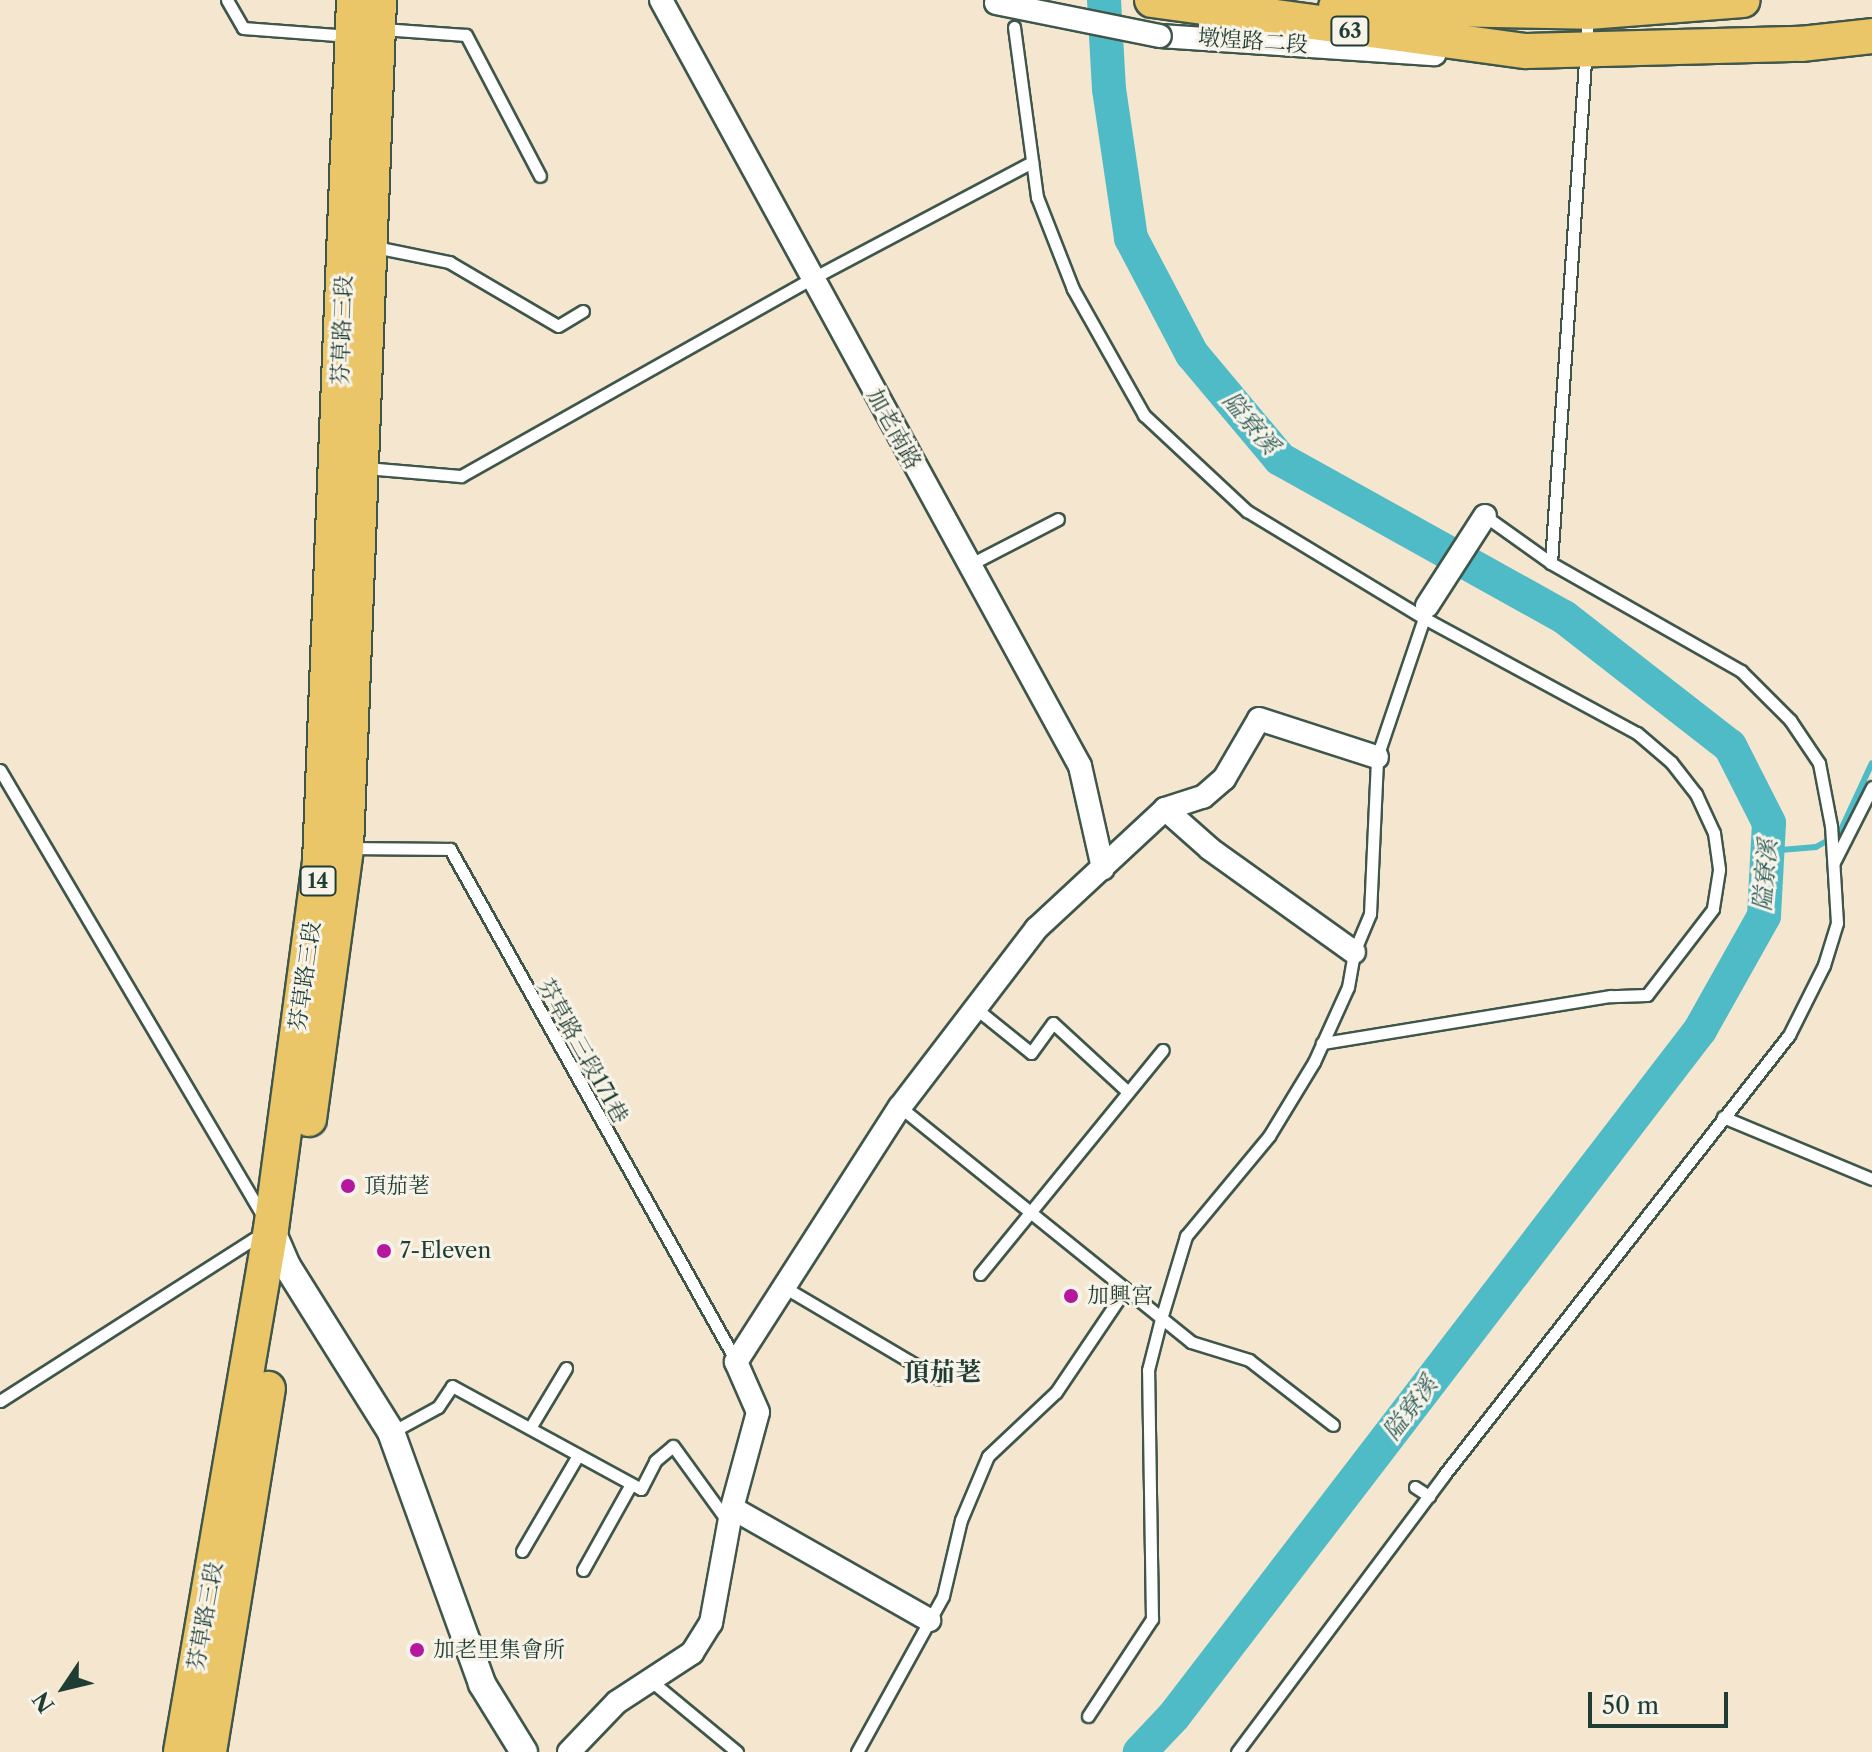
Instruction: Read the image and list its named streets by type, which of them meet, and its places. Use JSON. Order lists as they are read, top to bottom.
{
  "streets": {
    "main road": [
      "63",
      "墩煌路二段",
      "芬草路三段",
      "14"
    ],
    "street": ["加老南路"],
    "lane": ["芬草路三段171巷"]
  },
  "crossings": [
    ["芬草路三段", "芬草路三段171巷"]
  ],
  "districts": ["頂茄荖"],
  "water": ["隘寮溪"],
  "places": [
    "頂茄荖",
    "7-Eleven",
    "加興宮",
    "加老里集會所"
  ],
  "scale_bar": "50 m",
  "north": "bottom left"
}
